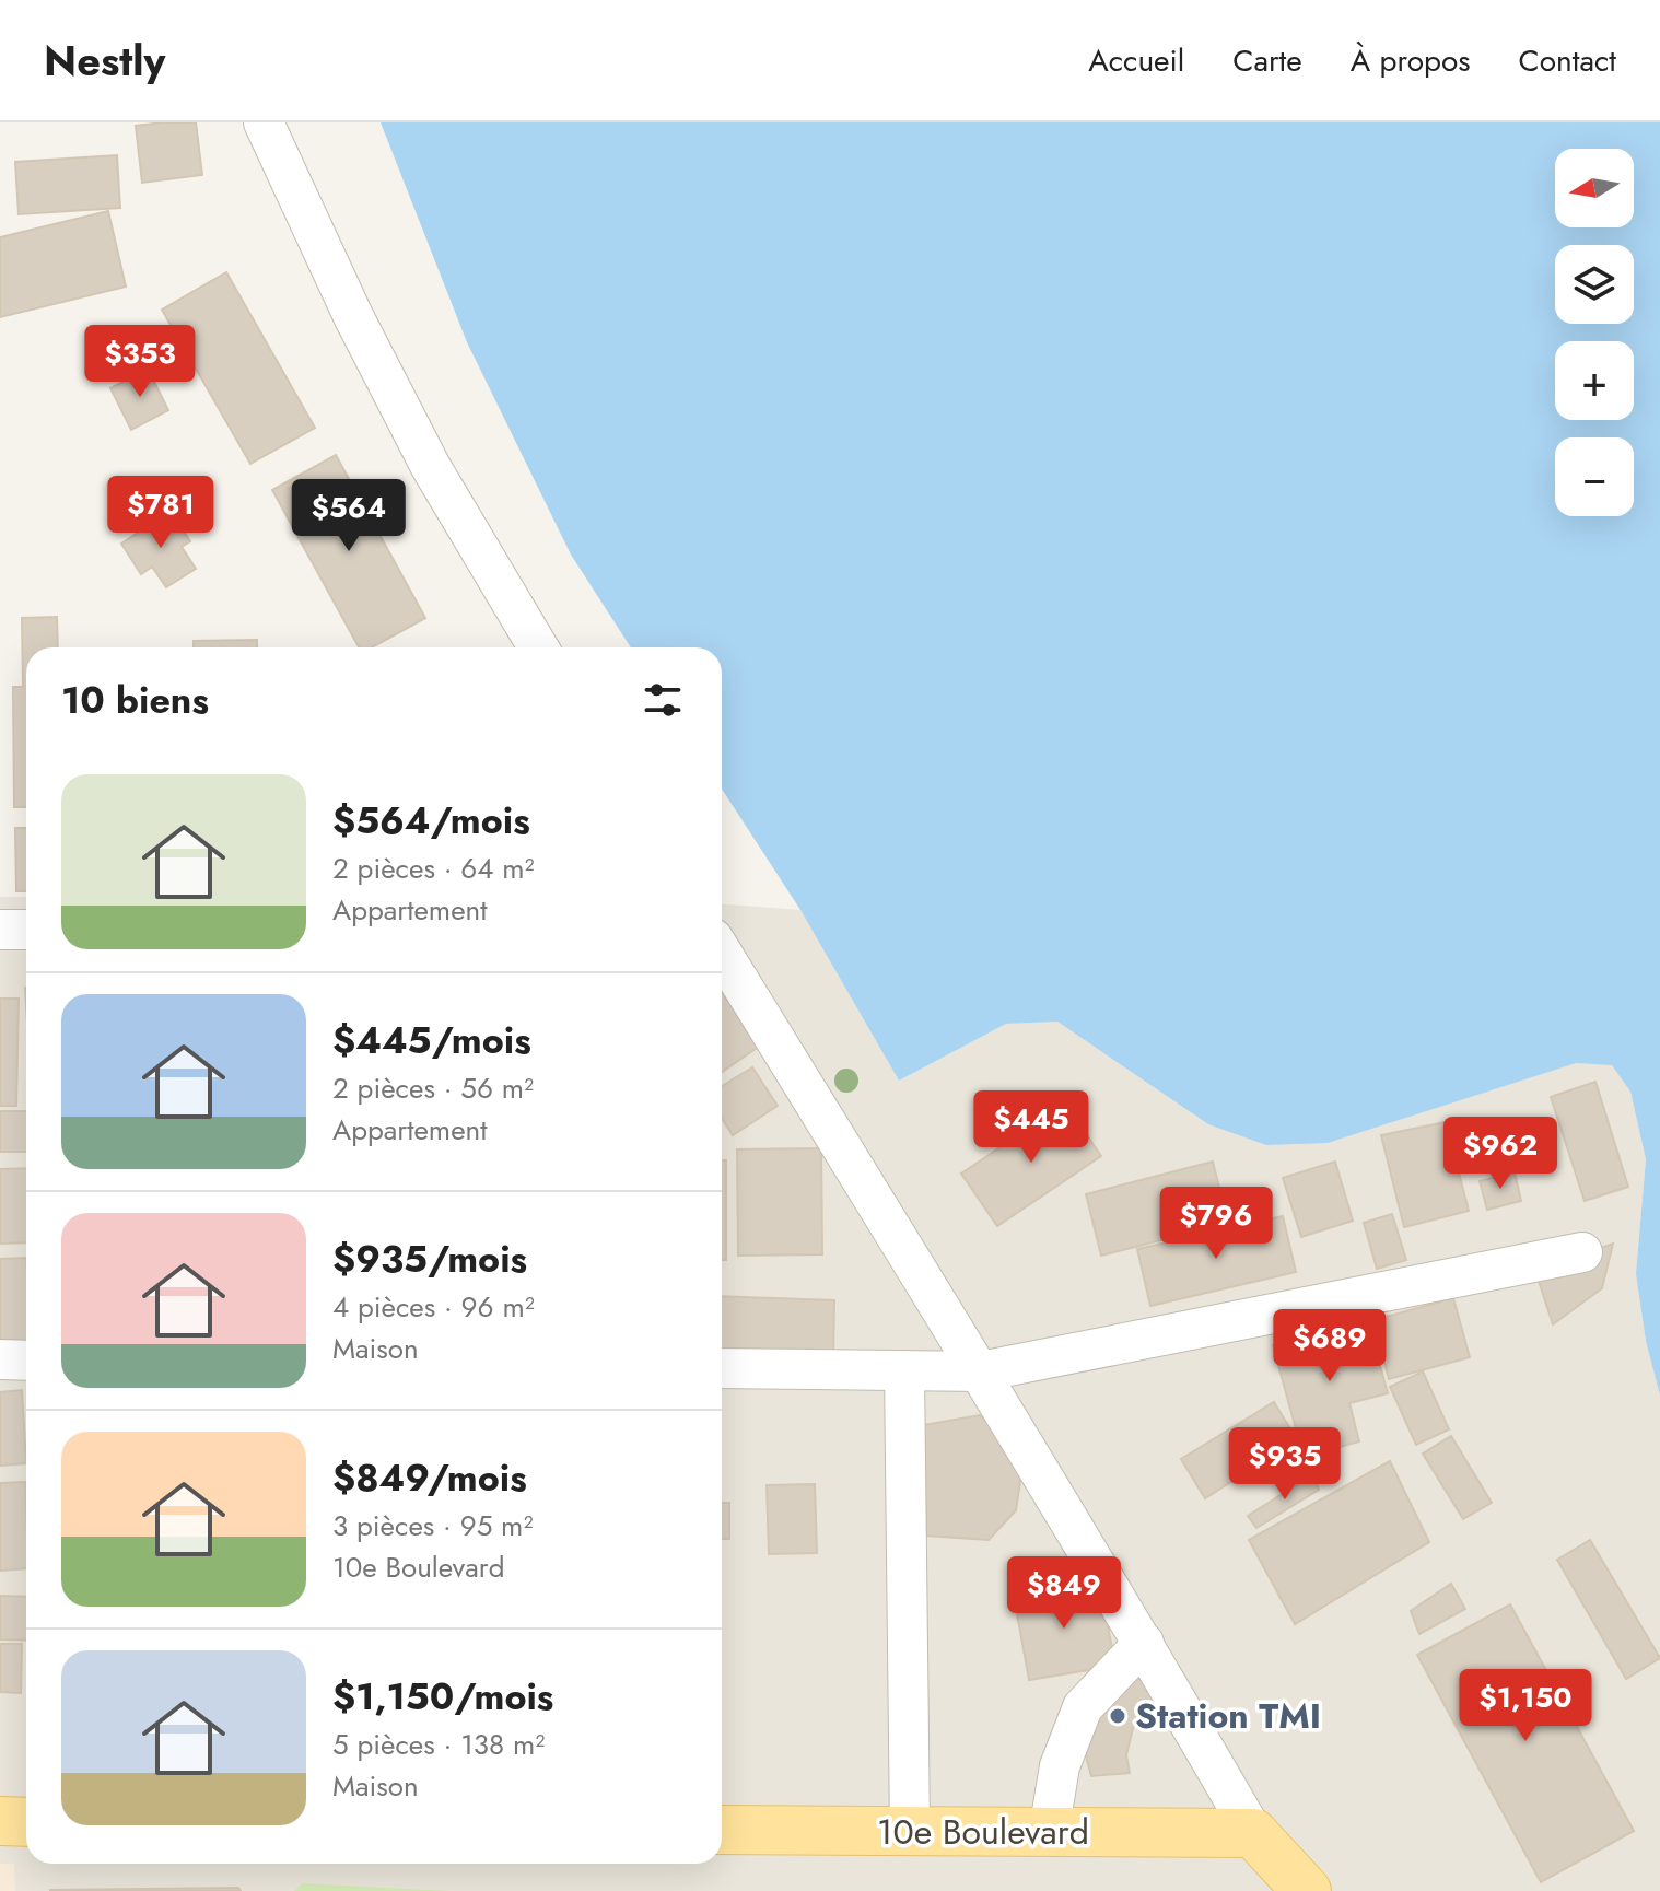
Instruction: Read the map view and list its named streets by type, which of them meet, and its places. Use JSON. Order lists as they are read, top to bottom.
{
  "streets": {
    "main road": ["10e Boulevard"]
  },
  "places": ["Station TMI"],
  "north": "left",
  "page": {
    "header": "Nestly",
    "nav": [
      "Accueil",
      "Carte",
      "À propos",
      "Contact"
    ],
    "map_buttons": ["+", "−"],
    "price": [
      "$353",
      "$781",
      "$564",
      "$445",
      "$962",
      "$796",
      "$689",
      "$935",
      "$849",
      "$1,150"
    ],
    "heading": "10 biens",
    "list": [
      {
        "name": "$564/mois",
        "note": "2 pièces · 64 m² · Appartement"
      },
      {
        "name": "$445/mois",
        "note": "2 pièces · 56 m² · Appartement"
      },
      {
        "name": "$935/mois",
        "note": "4 pièces · 96 m² · Maison"
      },
      {
        "name": "$849/mois",
        "note": "3 pièces · 95 m² · 10e Boulevard"
      },
      {
        "name": "$1,150/mois",
        "note": "5 pièces · 138 m² · Maison"
      }
    ]
  }
}
